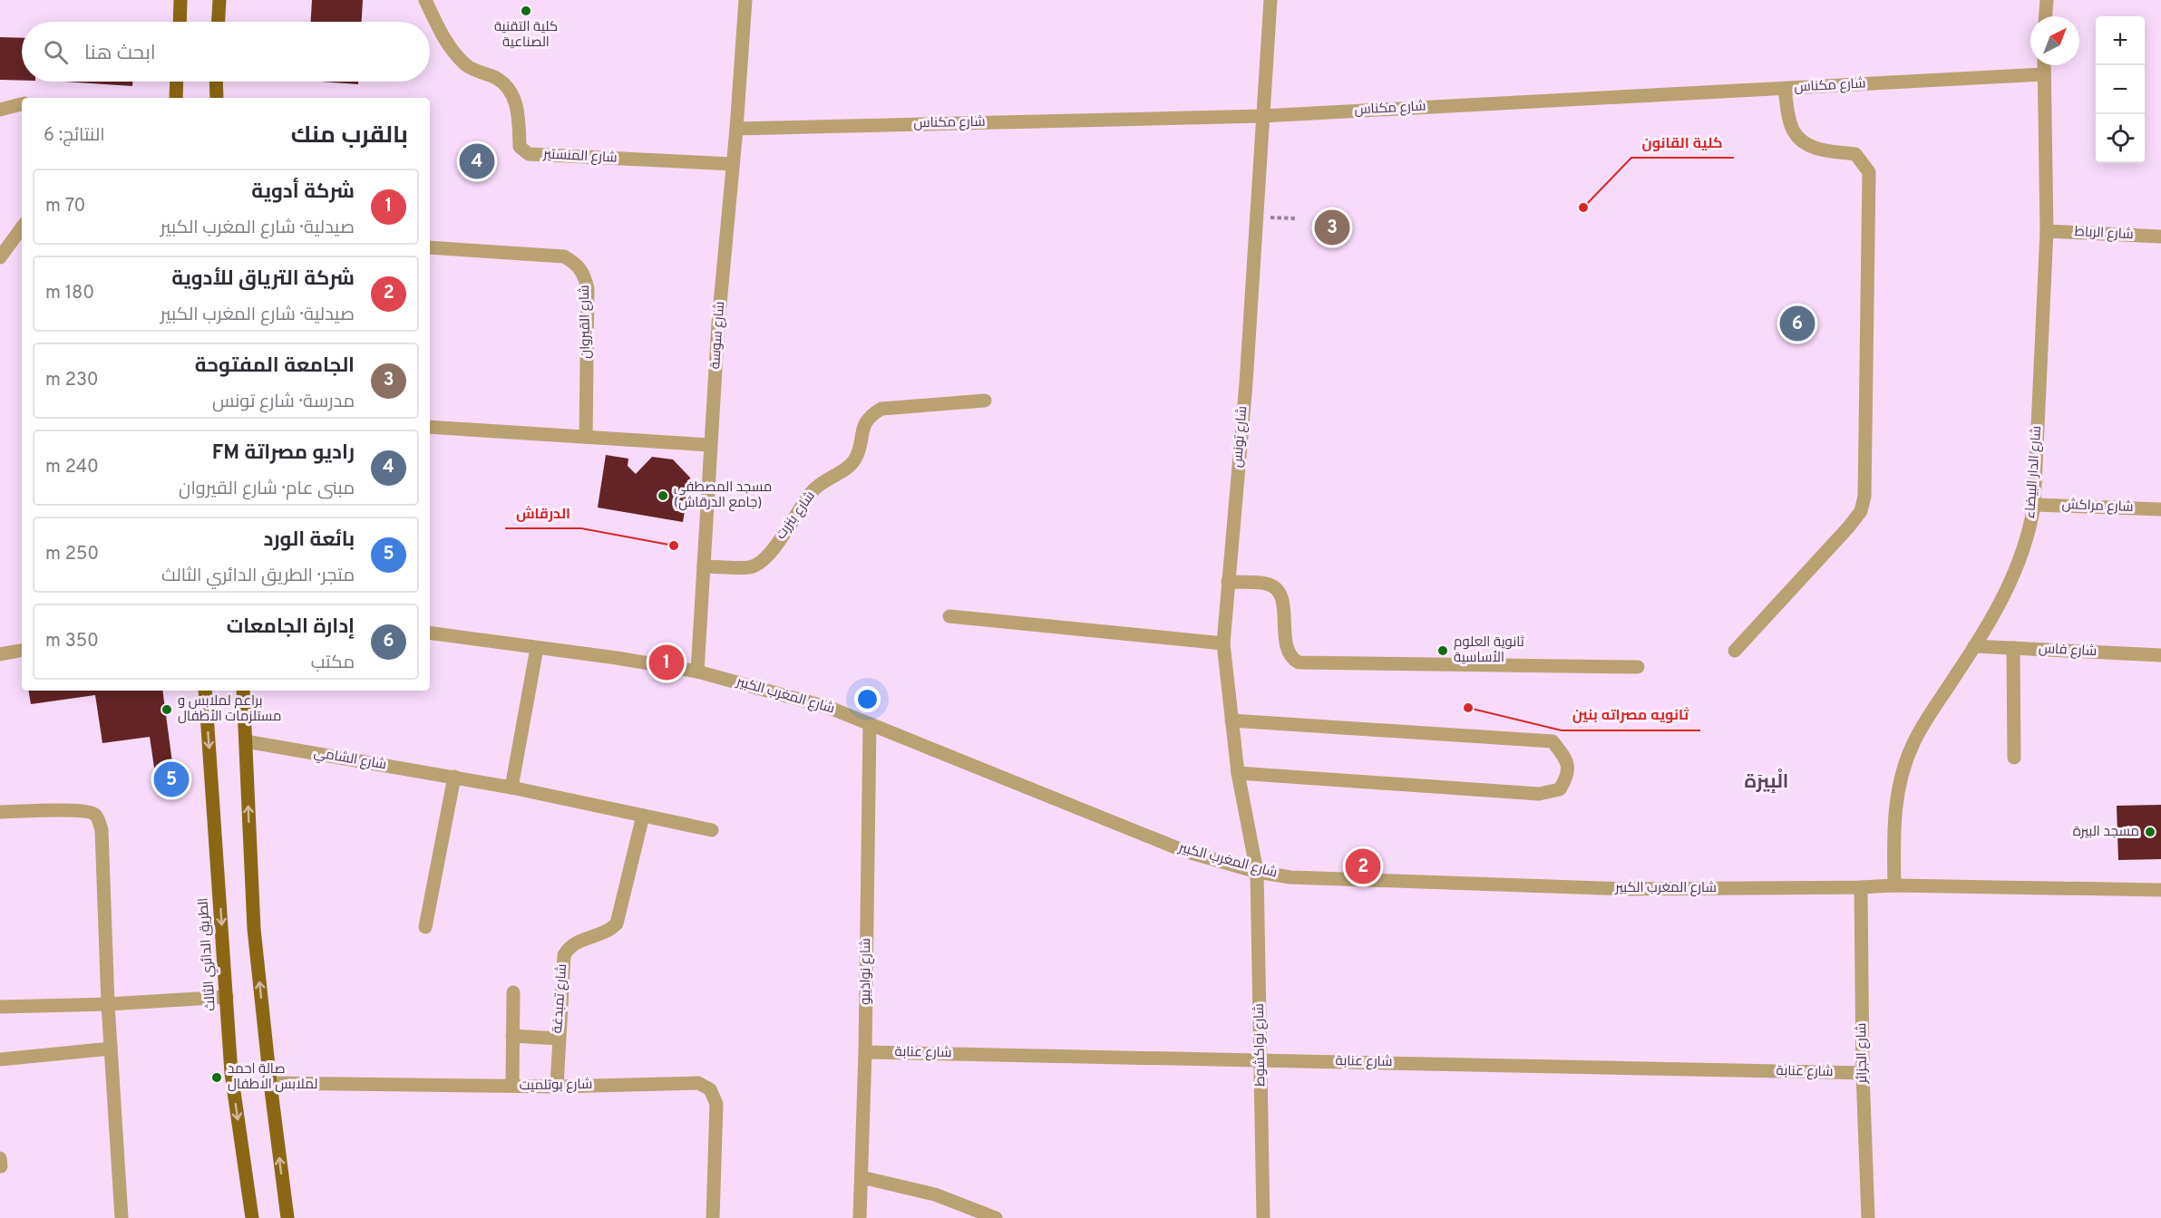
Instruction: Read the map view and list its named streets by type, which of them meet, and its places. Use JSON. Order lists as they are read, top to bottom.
{
  "streets": {
    "main road": ["الطريق الدائري الثالث"],
    "street": [
      "شارع مكناس",
      "شارع المنستير",
      "شارع الرباط",
      "شارع القيروان",
      "شارع سوسة",
      "شارع تونس",
      "شارع الدار البيضاء",
      "شارع مراكش",
      "شارع بنزرت",
      "شارع فاس",
      "شارع المغرب الكبير",
      "شارع الشامي",
      "شارع نواذيبو",
      "شارع تمبدغة",
      "شارع نواكشوط",
      "شارع عنابة",
      "شارع الجزائر",
      "شارع بوتلميت"
    ]
  },
  "crossings": [
    ["شارع مكناس", "شارع سوسة"],
    ["شارع مكناس", "شارع تونس"],
    ["شارع مكناس", "شارع الدار البيضاء"],
    ["شارع المنستير", "شارع سوسة"],
    ["شارع الرباط", "شارع الدار البيضاء"],
    ["شارع سوسة", "شارع بنزرت"],
    ["شارع سوسة", "شارع المغرب الكبير"],
    ["شارع تونس", "شارع المغرب الكبير"],
    ["شارع تونس", "شارع نواكشوط"],
    ["شارع الدار البيضاء", "شارع مراكش"],
    ["شارع الدار البيضاء", "شارع فاس"],
    ["شارع الدار البيضاء", "شارع المغرب الكبير"],
    ["شارع المغرب الكبير", "شارع نواذيبو"],
    ["شارع المغرب الكبير", "شارع نواكشوط"],
    ["شارع المغرب الكبير", "شارع الجزائر"],
    ["شارع الشامي", "شارع تمبدغة"],
    ["شارع نواذيبو", "شارع عنابة"],
    ["شارع تمبدغة", "شارع بوتلميت"],
    ["شارع نواكشوط", "شارع عنابة"],
    ["شارع عنابة", "شارع الجزائر"]
  ],
  "districts": ["الْبِيرَة"],
  "places": [
    "كلية التقنية الصناعية",
    "كلية القانون",
    "مسجد المصطفى (جامع الدرقاش)",
    "الدرقاش",
    "ثانوية العلوم الأساسية",
    "ثانويه مصراته بنين",
    "براعم لملابس و مستلزمات الأطفال",
    "مسجد البيرة",
    "صالة احمد لملابس الاطفال"
  ],
  "north": "top right",
  "page": {
    "map_buttons": ["+", "−"],
    "search": "ابحث هنا",
    "heading": ["بالقرب منك", "النتائج: 6"],
    "pins": [
      "4",
      "3",
      "6",
      "1",
      "5",
      "2"
    ],
    "list": [
      {
        "mark": "1",
        "name": "شركة أدوية",
        "note": "صيدلية · شارع المغرب الكبير",
        "value": "70 m"
      },
      {
        "mark": "2",
        "name": "شركة الترياق للأدوية",
        "note": "صيدلية · شارع المغرب الكبير",
        "value": "180 m"
      },
      {
        "mark": "3",
        "name": "الجامعة المفتوحة",
        "note": "مدرسة · شارع تونس",
        "value": "230 m"
      },
      {
        "mark": "4",
        "name": "راديو مصراتة FM",
        "note": "مبنى عام · شارع القيروان",
        "value": "240 m"
      },
      {
        "mark": "5",
        "name": "بائعة الورد",
        "note": "متجر · الطريق الدائري الثالث",
        "value": "250 m"
      },
      {
        "mark": "6",
        "name": "إدارة الجامعات",
        "note": "مكتب",
        "value": "350 m"
      }
    ]
  }
}
